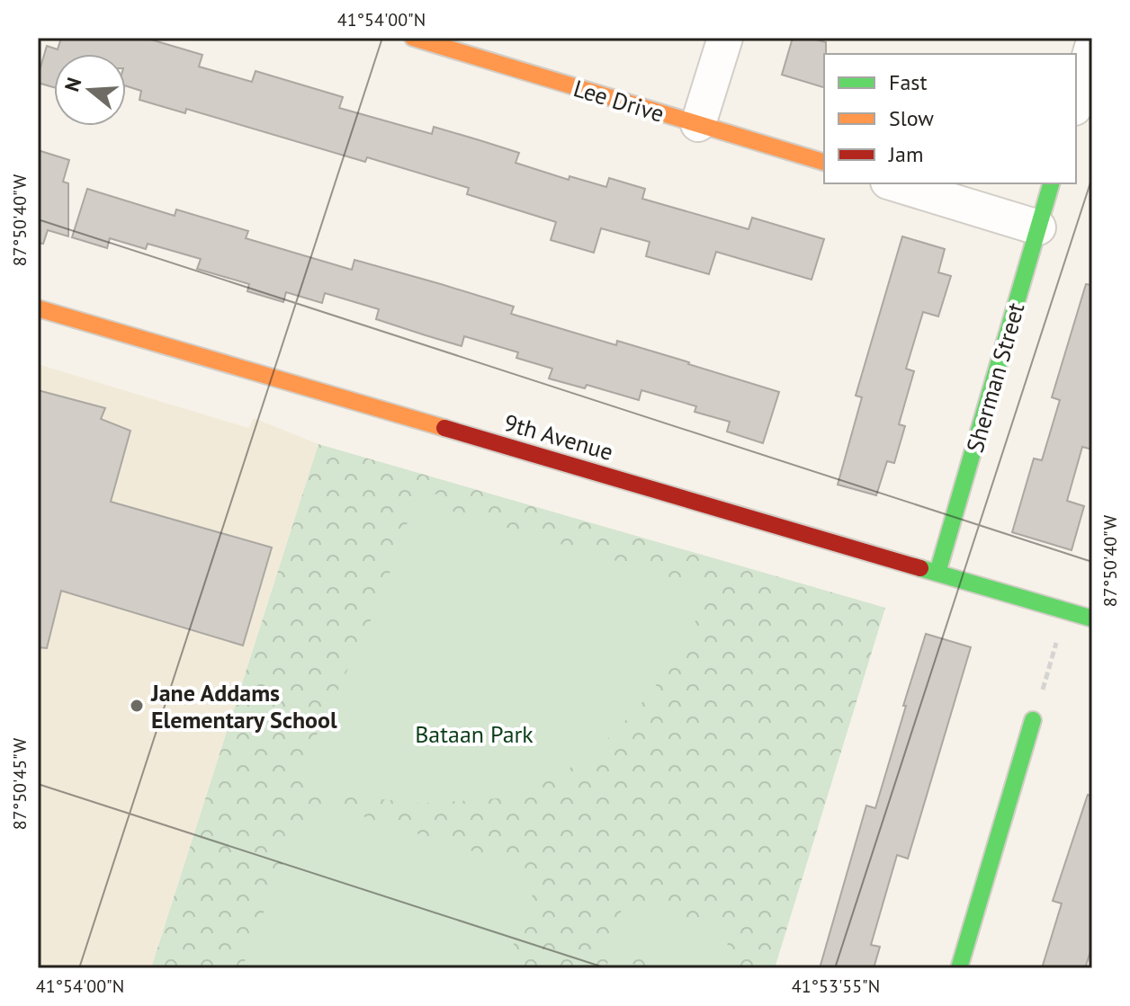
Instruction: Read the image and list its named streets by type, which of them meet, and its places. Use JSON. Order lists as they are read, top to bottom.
{
  "streets": {
    "street": ["Lee Drive", "Sherman Street", "9th Avenue"]
  },
  "crossings": [
    ["Sherman Street", "9th Avenue"]
  ],
  "parks": ["Bataan Park"],
  "places": ["Jane Addams Elementary School"],
  "legend": ["Fast", "Slow", "Jam"],
  "north": "left",
  "coordinates": [
    "41°54'00\"N",
    "87°50'40\"W",
    "87°50'45\"W",
    "41°53'55\"N"
  ]
}
